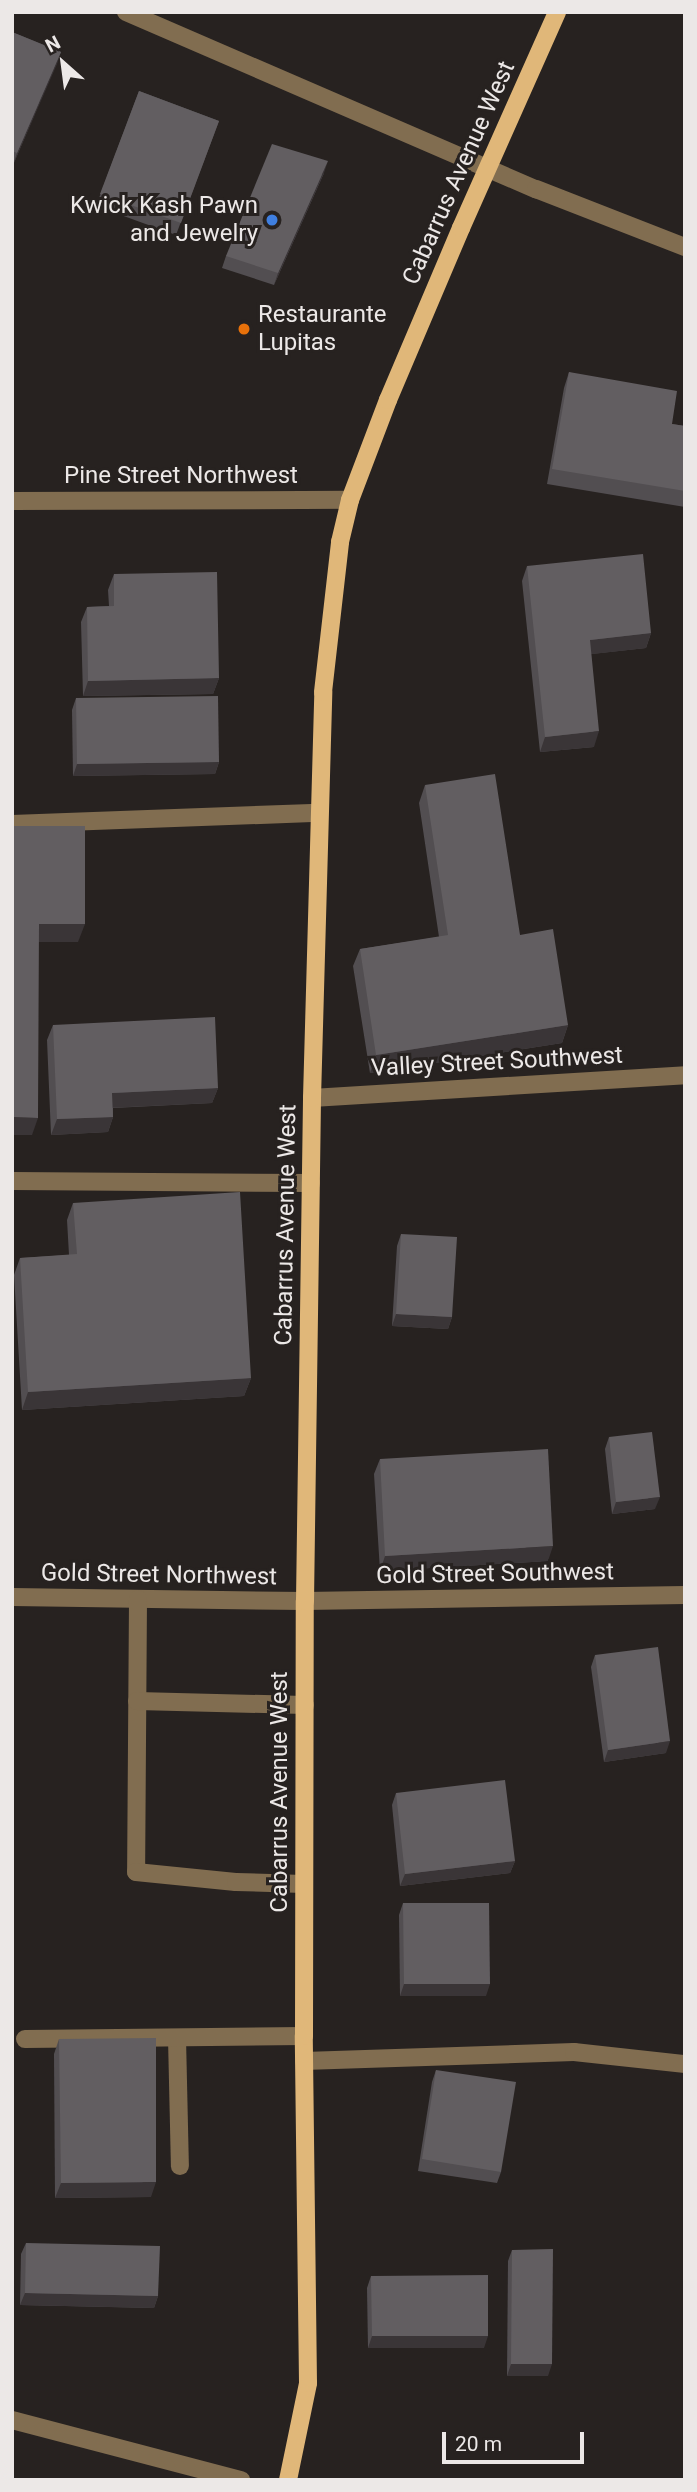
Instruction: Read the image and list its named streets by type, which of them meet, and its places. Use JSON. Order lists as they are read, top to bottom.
{
  "streets": {
    "main road": ["Cabarrus Avenue West"],
    "street": [
      "Pine Street Northwest",
      "Valley Street Southwest",
      "Gold Street Southwest",
      "Gold Street Northwest"
    ]
  },
  "crossings": [
    ["Cabarrus Avenue West", "Pine Street Northwest"],
    ["Cabarrus Avenue West", "Valley Street Southwest"],
    ["Cabarrus Avenue West", "Gold Street Southwest"],
    ["Cabarrus Avenue West", "Gold Street Northwest"],
    ["Gold Street Southwest", "Gold Street Northwest"]
  ],
  "places": ["Kwick Kash Pawn and Jewelry", "Restaurante Lupitas"],
  "scale_bar": "20 m",
  "north": "top left"
}
